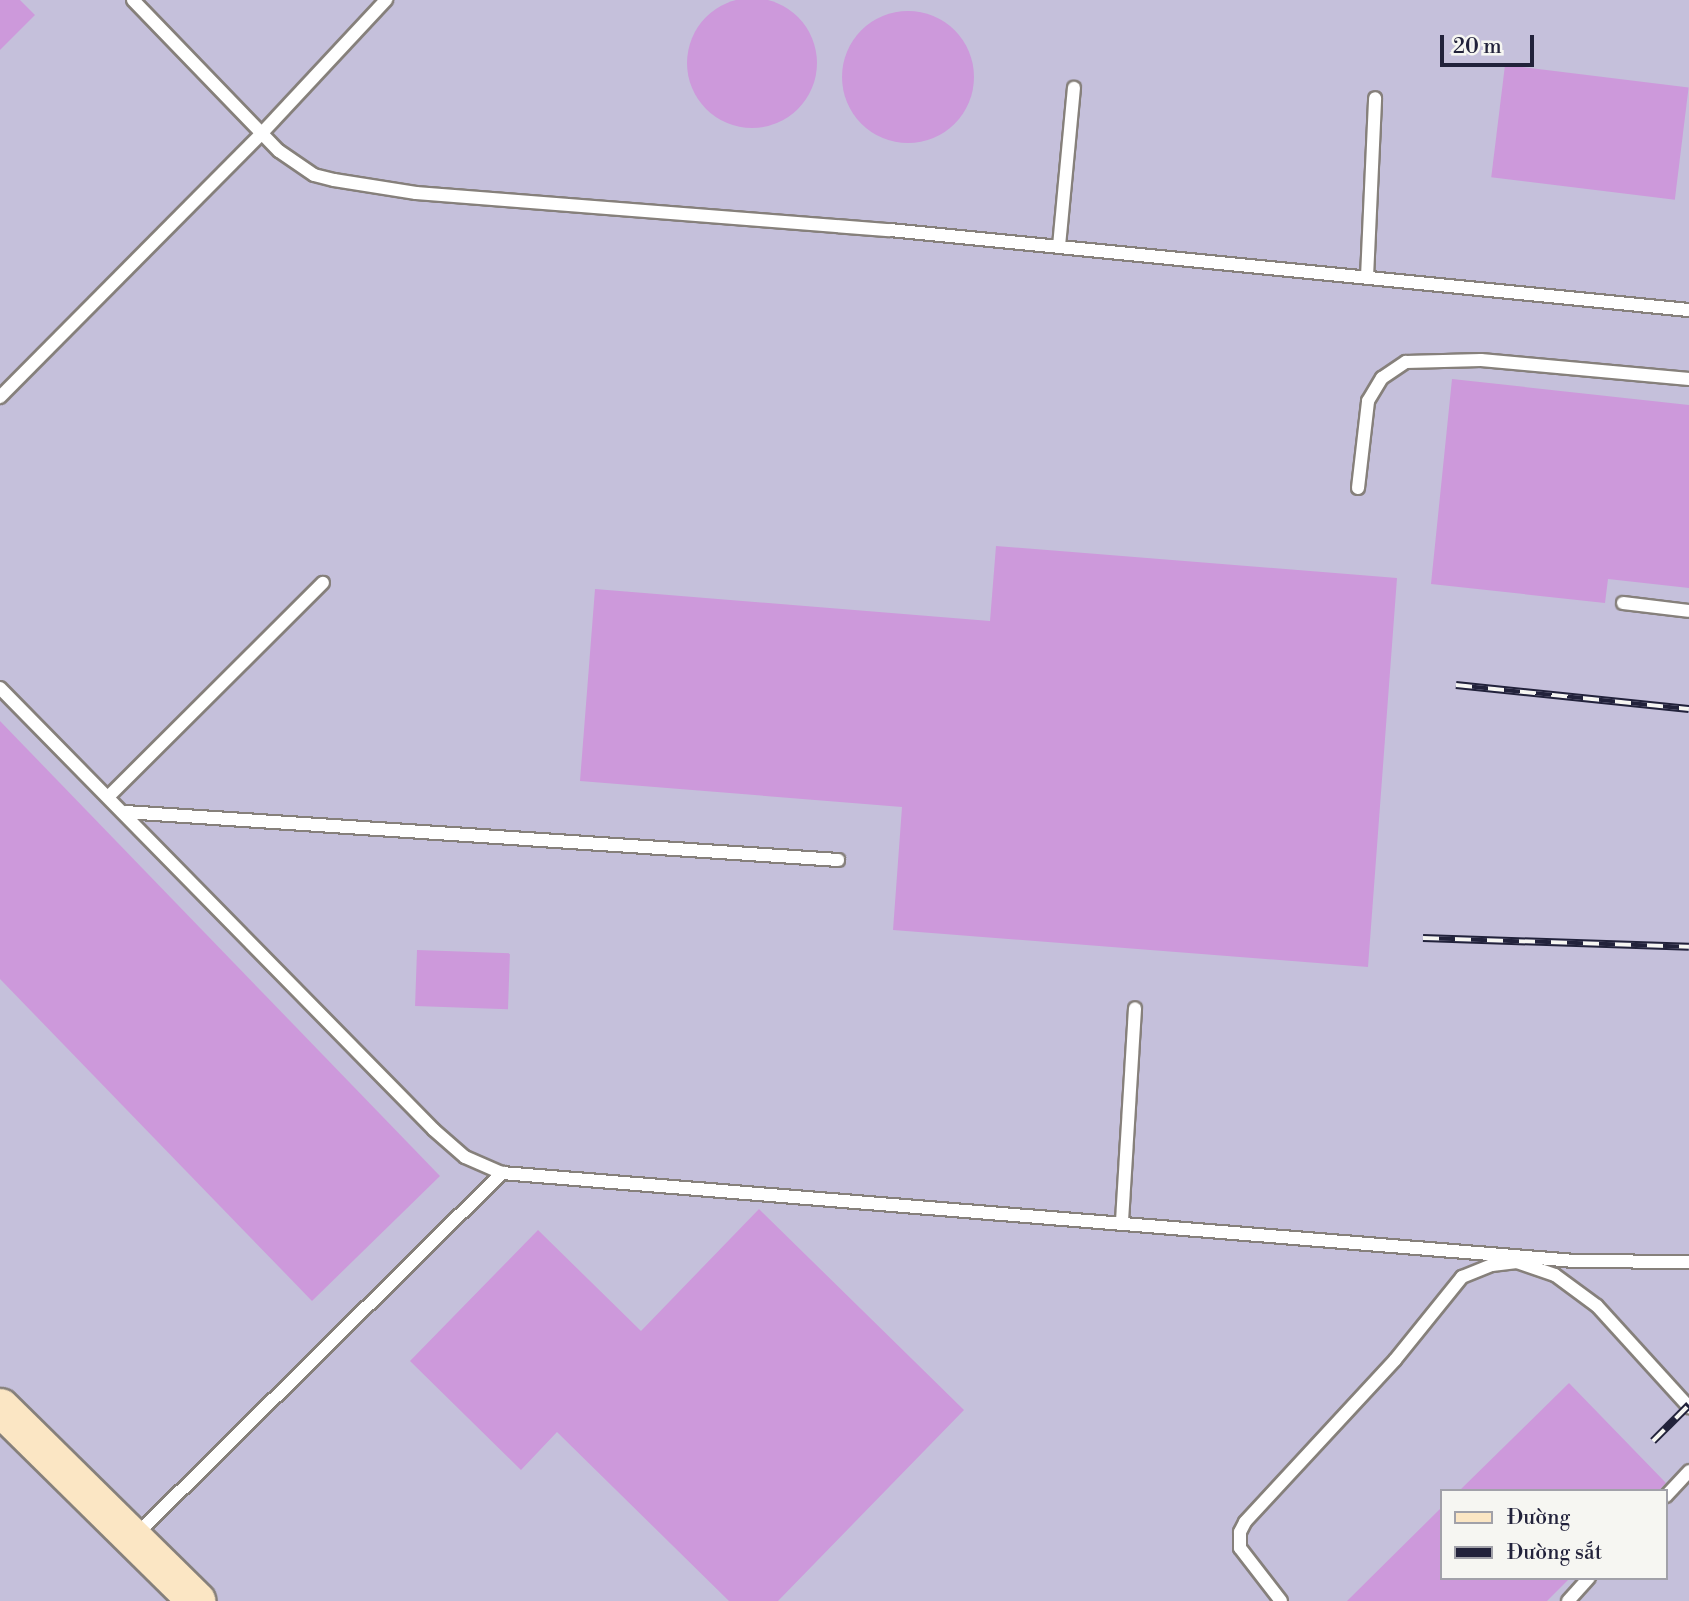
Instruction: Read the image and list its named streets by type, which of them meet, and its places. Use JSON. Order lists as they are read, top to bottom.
{
  "legend": ["Đường", "Đường sắt"],
  "scale_bar": "20 m"
}
